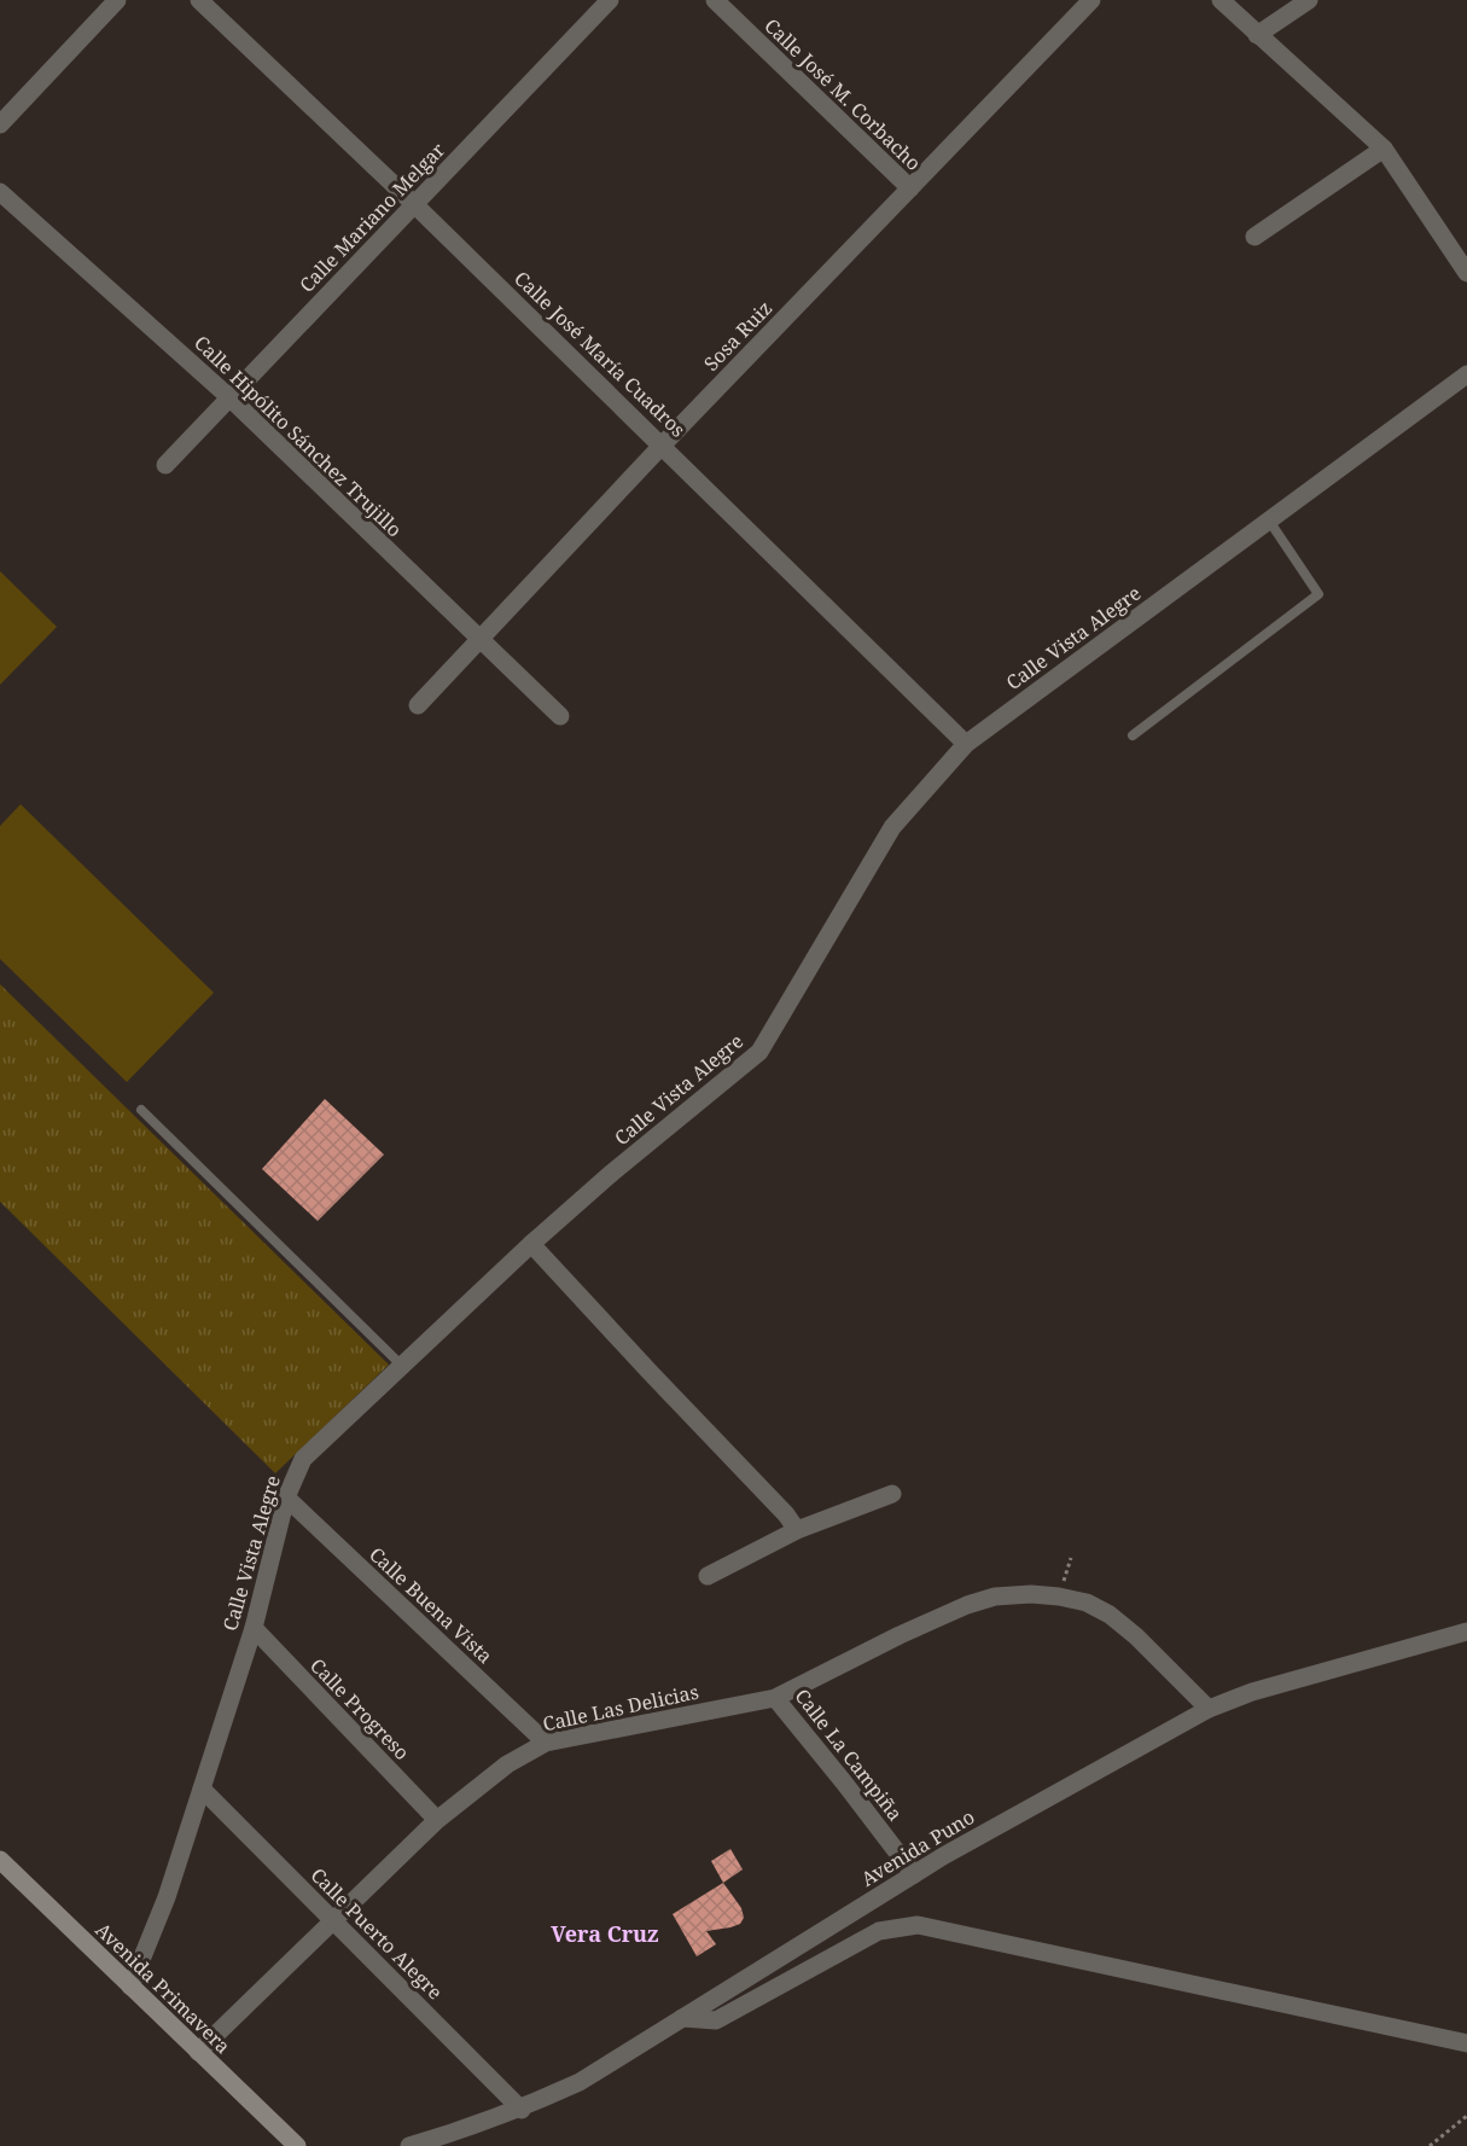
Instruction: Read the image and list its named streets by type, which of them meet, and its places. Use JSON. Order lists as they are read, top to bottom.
{
  "streets": {
    "main road": ["Avenida Primavera"],
    "street": [
      "Calle José M. Corbacho",
      "Calle Mariano Melgar",
      "Sosa Ruiz",
      "Calle José María Cuadros",
      "Calle Hipólito Sánchez Trujillo",
      "Calle Vista Alegre",
      "Calle Buena Vista",
      "Calle Las Delicias",
      "Calle Progreso",
      "Calle La Campiña",
      "Avenida Puno",
      "Calle Puerto Alegre"
    ]
  },
  "crossings": [
    ["Calle José M. Corbacho", "Sosa Ruiz"],
    ["Calle Mariano Melgar", "Calle José María Cuadros"],
    ["Calle Mariano Melgar", "Calle Hipólito Sánchez Trujillo"],
    ["Sosa Ruiz", "Calle José María Cuadros"],
    ["Sosa Ruiz", "Calle Hipólito Sánchez Trujillo"],
    ["Calle José María Cuadros", "Calle Vista Alegre"],
    ["Calle Vista Alegre", "Calle Buena Vista"],
    ["Calle Vista Alegre", "Calle Progreso"],
    ["Calle Vista Alegre", "Calle Puerto Alegre"],
    ["Calle Vista Alegre", "Avenida Primavera"],
    ["Calle Buena Vista", "Calle Las Delicias"],
    ["Calle Las Delicias", "Calle Progreso"],
    ["Calle Las Delicias", "Calle La Campiña"],
    ["Calle Las Delicias", "Avenida Puno"],
    ["Calle Las Delicias", "Calle Puerto Alegre"],
    ["Calle Las Delicias", "Avenida Primavera"],
    ["Calle La Campiña", "Avenida Puno"],
    ["Avenida Puno", "Calle Puerto Alegre"]
  ],
  "districts": ["Vera Cruz"]
}
